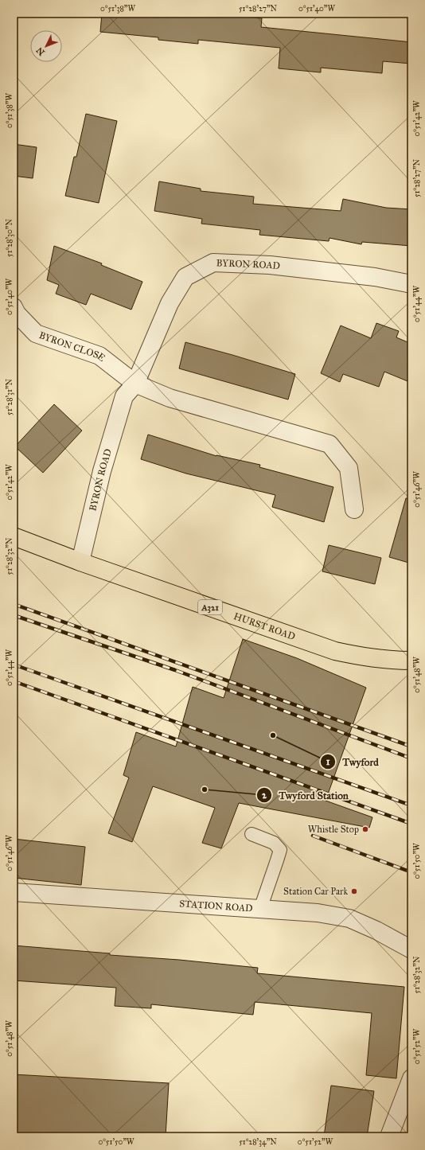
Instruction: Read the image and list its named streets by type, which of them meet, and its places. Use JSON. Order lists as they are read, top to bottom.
{
  "streets": {
    "main road": ["A321", "HURST ROAD"],
    "street": ["BYRON ROAD", "BYRON CLOSE", "STATION ROAD"]
  },
  "crossings": [
    ["BYRON ROAD", "BYRON CLOSE"],
    ["BYRON ROAD", "HURST ROAD"]
  ],
  "places": [
    "Twyford",
    "Twyford Station",
    "Whistle Stop",
    "Station Car Park"
  ],
  "north": "bottom left",
  "coordinates": [
    "0°51'38\"W",
    "51°28'27\"N",
    "0°51'40\"W",
    "0°51'42\"W",
    "51°28'30\"N",
    "0°51'44\"W",
    "51°28'31\"N",
    "0°51'46\"W",
    "51°28'32\"N",
    "0°51'48\"W",
    "0°51'50\"W",
    "0°51'52\"W",
    "51°28'34\"N"
  ]
}
